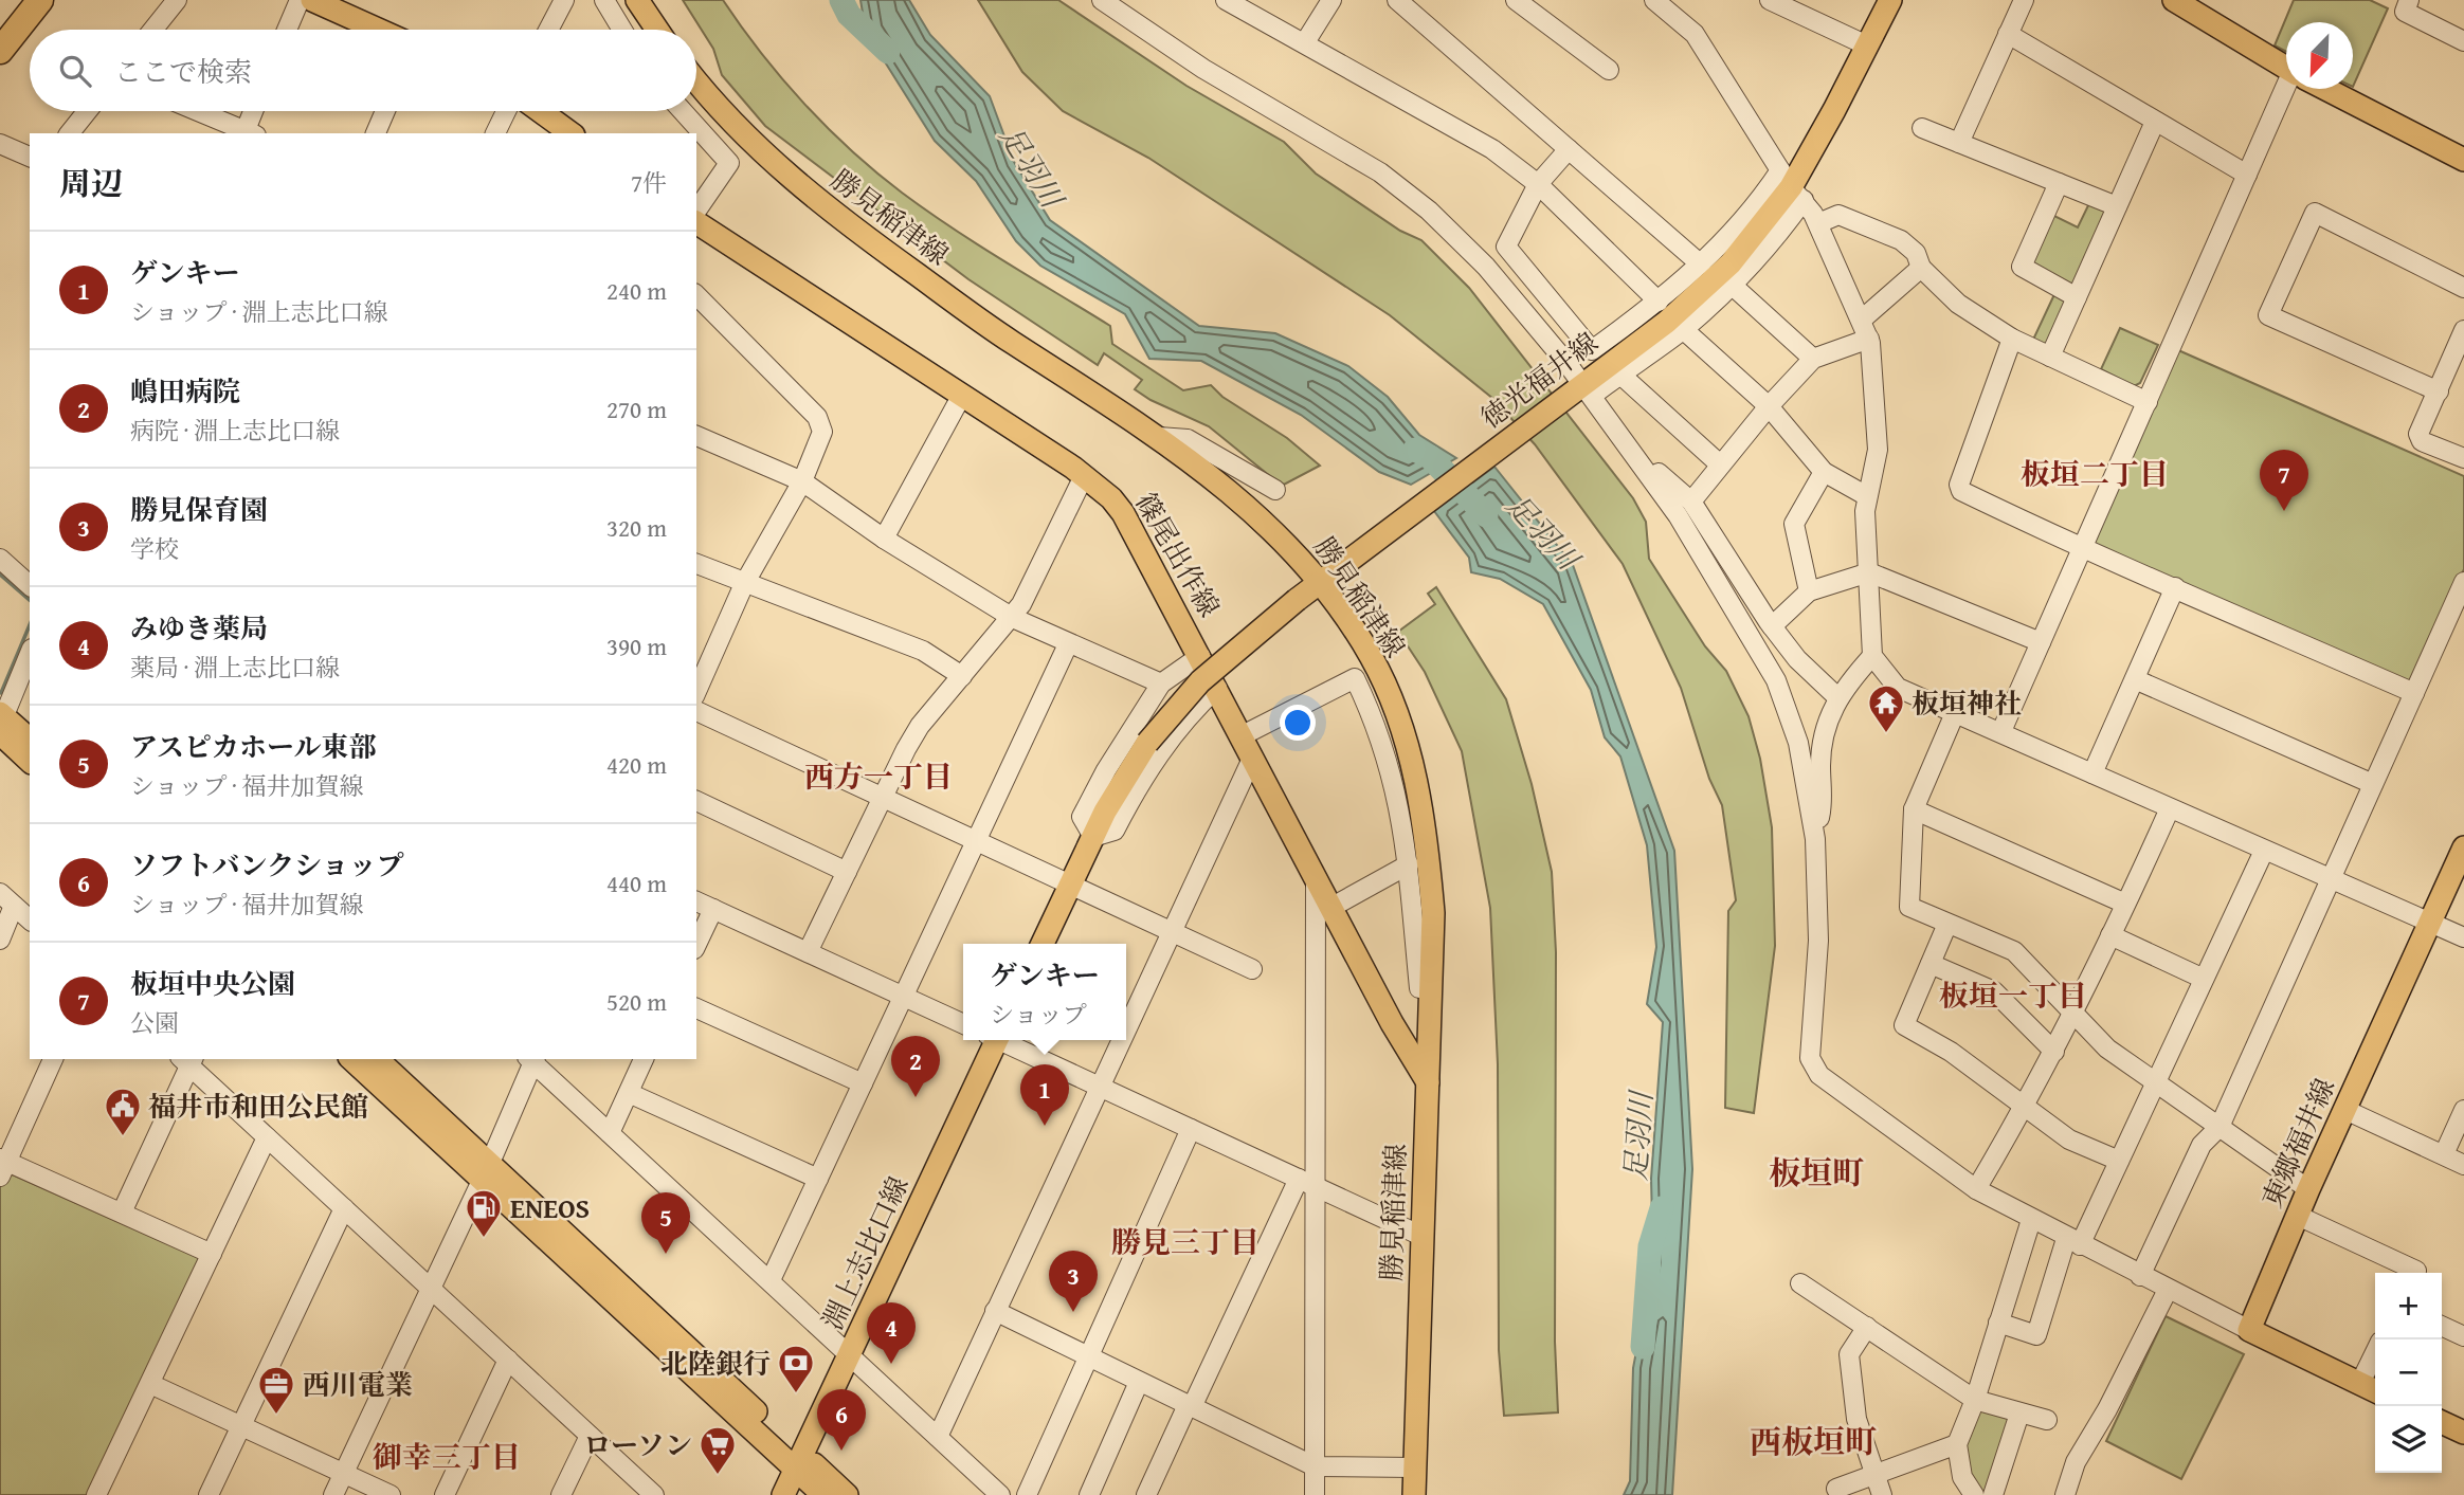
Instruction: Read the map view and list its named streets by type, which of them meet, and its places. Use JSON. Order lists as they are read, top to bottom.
{
  "streets": {
    "main road": [
      "勝見稲津線",
      "徳光福井線",
      "篠尾出作線",
      "東郷福井線",
      "淵上志比口線"
    ]
  },
  "crossings": [
    ["勝見稲津線", "徳光福井線"],
    ["勝見稲津線", "篠尾出作線"]
  ],
  "districts": [
    "板垣二丁目",
    "西方一丁目",
    "板垣一丁目",
    "板垣町",
    "勝見三丁目",
    "西板垣町",
    "御幸三丁目"
  ],
  "water": ["足羽川"],
  "places": {
    "temple": ["板垣神社"],
    "public building": ["福井市和田公民館"],
    "fuel station": ["ENEOS"],
    "bank": ["北陸銀行"],
    "office": ["西川電業"],
    "supermarket": ["ローソン"]
  },
  "north": "bottom left",
  "page": {
    "search": "ここで検索",
    "heading": ["周辺", "7件"],
    "list": [
      {
        "mark": "1",
        "name": "ゲンキー",
        "note": "ショップ · 淵上志比口線",
        "value": "240 m"
      },
      {
        "mark": "2",
        "name": "嶋田病院",
        "note": "病院 · 淵上志比口線",
        "value": "270 m"
      },
      {
        "mark": "3",
        "name": "勝見保育園",
        "note": "学校",
        "value": "320 m"
      },
      {
        "mark": "4",
        "name": "みゆき薬局",
        "note": "薬局 · 淵上志比口線",
        "value": "390 m"
      },
      {
        "mark": "5",
        "name": "アスピカホール東部",
        "note": "ショップ · 福井加賀線",
        "value": "420 m"
      },
      {
        "mark": "6",
        "name": "ソフトバンクショップ",
        "note": "ショップ · 福井加賀線",
        "value": "440 m"
      },
      {
        "mark": "7",
        "name": "板垣中央公園",
        "note": "公園",
        "value": "520 m"
      }
    ],
    "pins": [
      "7",
      "2",
      "1",
      "5",
      "3",
      "4",
      "6"
    ],
    "popup": ["ゲンキー", "ショップ"],
    "map_buttons": ["+", "−"]
  }
}
